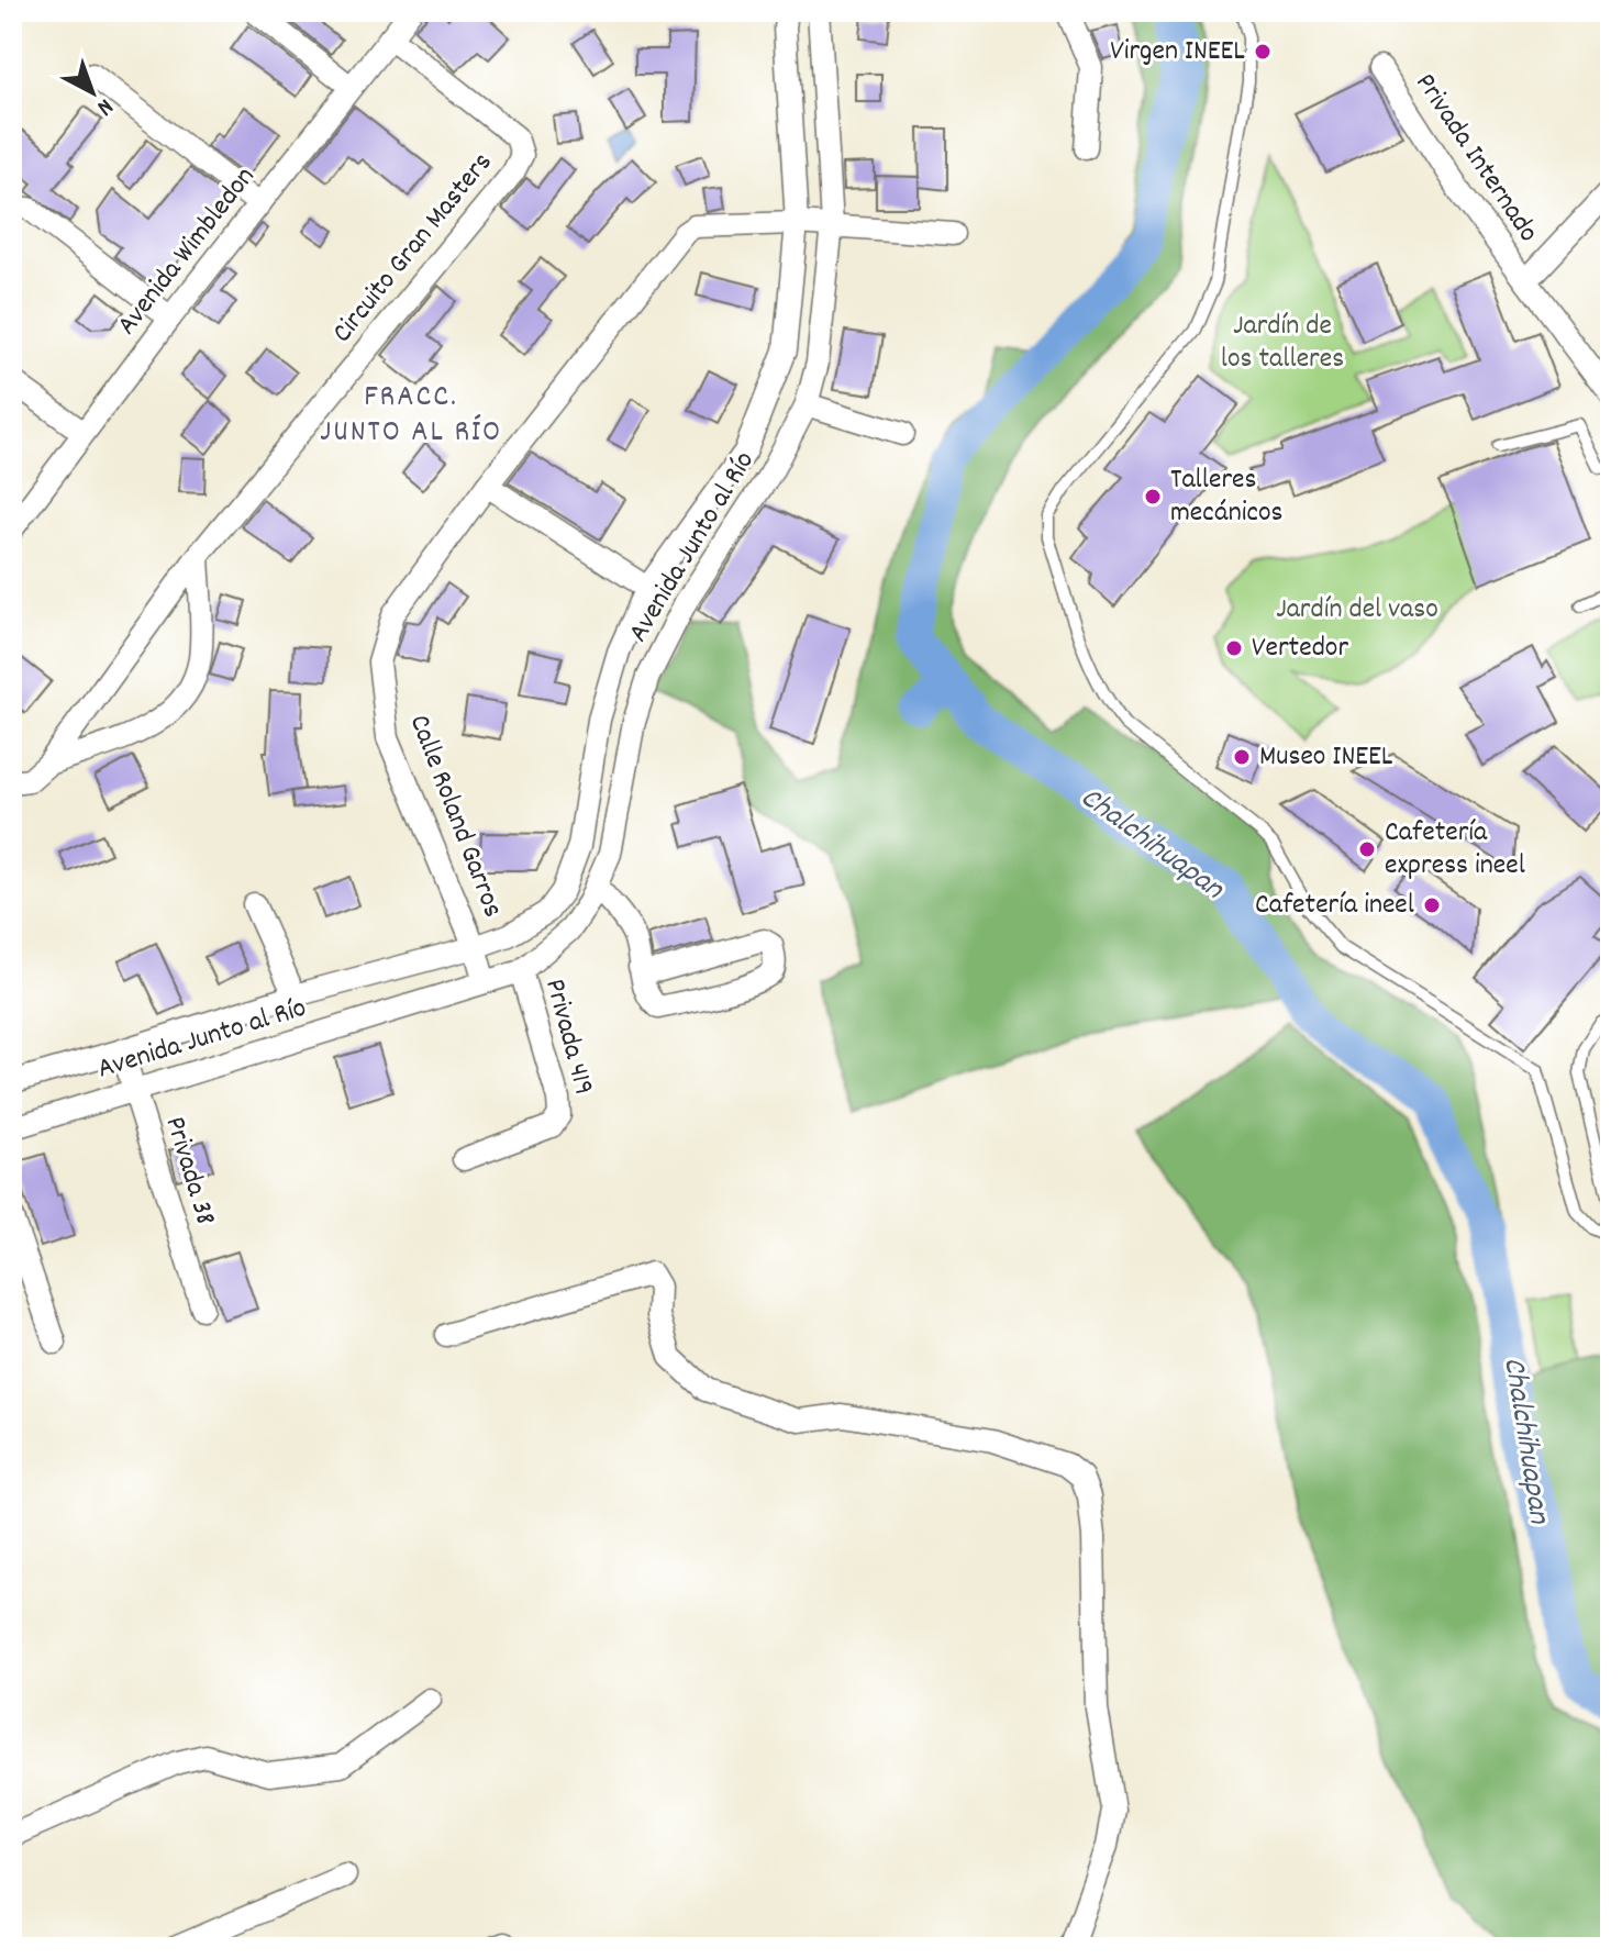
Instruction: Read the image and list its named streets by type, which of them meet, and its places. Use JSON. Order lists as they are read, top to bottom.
{
  "streets": {
    "street": [
      "Privada Internado",
      "Circuito Gran Masters",
      "Avenida Wimbledon",
      "Avenida Junto al Río",
      "Calle Roland Garros",
      "Privada 419",
      "Privada 38"
    ]
  },
  "crossings": [
    ["Circuito Gran Masters", "Avenida Wimbledon"],
    ["Avenida Junto al Río", "Calle Roland Garros"],
    ["Avenida Junto al Río", "Privada 419"],
    ["Avenida Junto al Río", "Privada 38"]
  ],
  "districts": ["FRACC. JUNTO AL RÍO"],
  "water": ["Chalchihuapan"],
  "parks": ["Jardín de los talleres", "Jardín del vaso"],
  "places": [
    "Virgen INEEL",
    "Talleres mecánicos",
    "Vertedor",
    "Museo INEEL",
    "Cafetería express ineel",
    "Cafetería ineel"
  ],
  "north": "bottom right"
}
